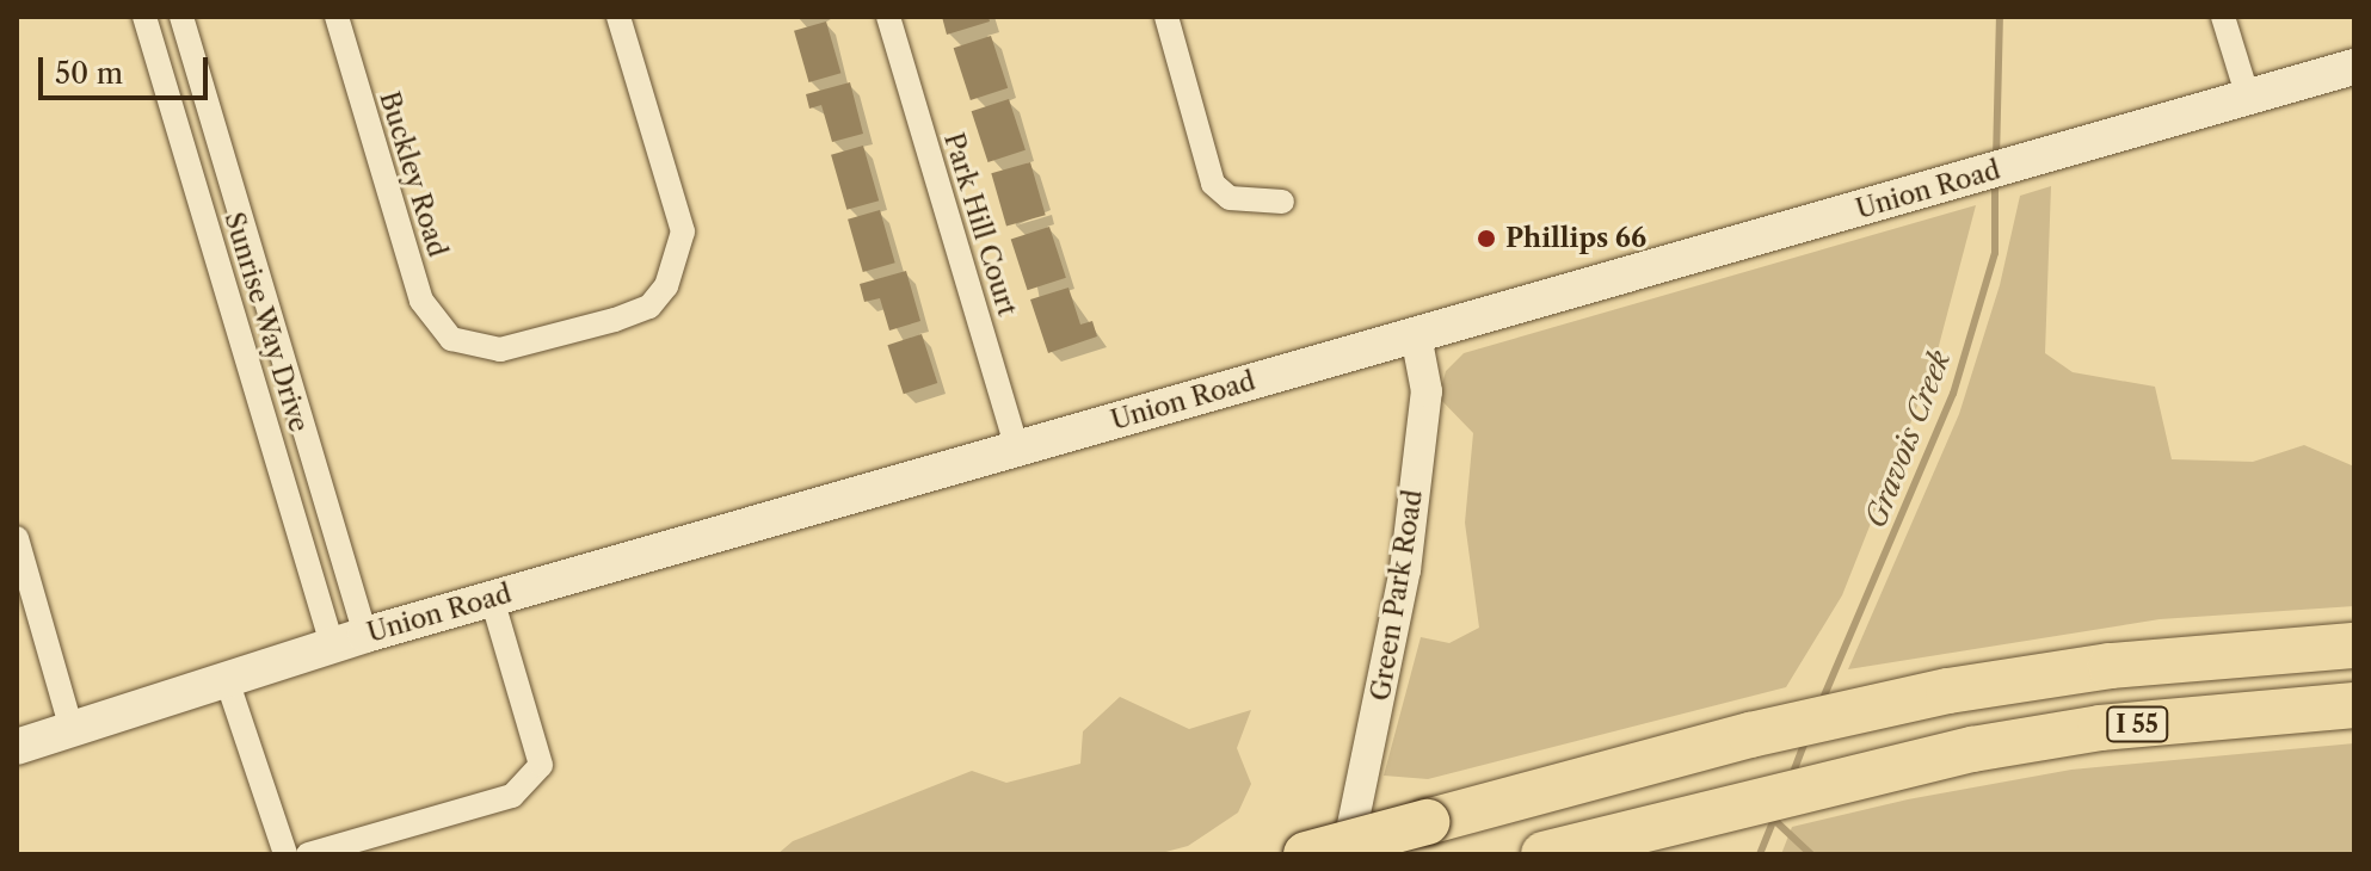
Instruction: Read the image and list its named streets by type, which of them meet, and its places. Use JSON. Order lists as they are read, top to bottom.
{
  "streets": {
    "highway": ["I 55"],
    "main road": ["Union Road"],
    "street": [
      "Buckley Road",
      "Park Hill Court",
      "Sunrise Way Drive",
      "Green Park Road"
    ]
  },
  "crossings": [
    ["Union Road", "Park Hill Court"],
    ["Union Road", "Sunrise Way Drive"],
    ["Union Road", "Green Park Road"]
  ],
  "water": ["Gravois Creek"],
  "places": ["Phillips 66"],
  "scale_bar": "50 m"
}
